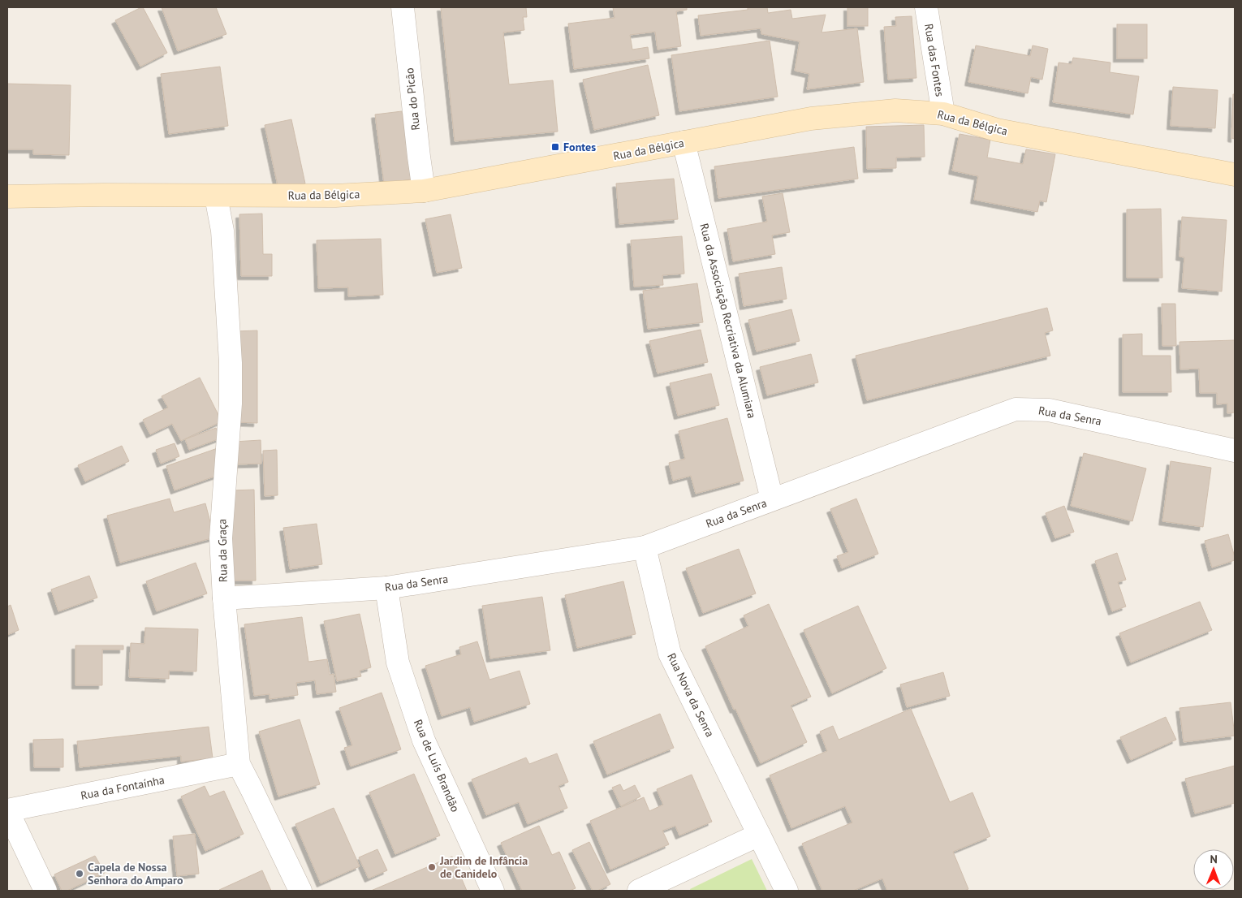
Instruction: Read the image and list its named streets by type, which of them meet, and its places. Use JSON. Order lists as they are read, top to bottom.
{
  "streets": {
    "main road": ["Rua da Bélgica"],
    "street": [
      "Rua das Fontes",
      "Rua do Picão",
      "Rua da Associação Recriativa da Alumiara",
      "Rua da Senra",
      "Rua da Graça",
      "Rua Nova da Senra",
      "Rua de Luís Brandão",
      "Rua da Fontaínha"
    ]
  },
  "crossings": [
    ["Rua das Fontes", "Rua da Bélgica"],
    ["Rua do Picão", "Rua da Bélgica"],
    ["Rua da Bélgica", "Rua da Associação Recriativa da Alumiara"],
    ["Rua da Bélgica", "Rua da Graça"],
    ["Rua da Associação Recriativa da Alumiara", "Rua da Senra"],
    ["Rua da Senra", "Rua da Graça"],
    ["Rua da Senra", "Rua Nova da Senra"],
    ["Rua da Senra", "Rua de Luís Brandão"],
    ["Rua da Graça", "Rua da Fontaínha"]
  ],
  "places": {
    "transit": ["Fontes"],
    "other": ["Jardim de Infância de Canidelo", "Capela de Nossa Senhora do Amparo"]
  },
  "north": "top"
}
